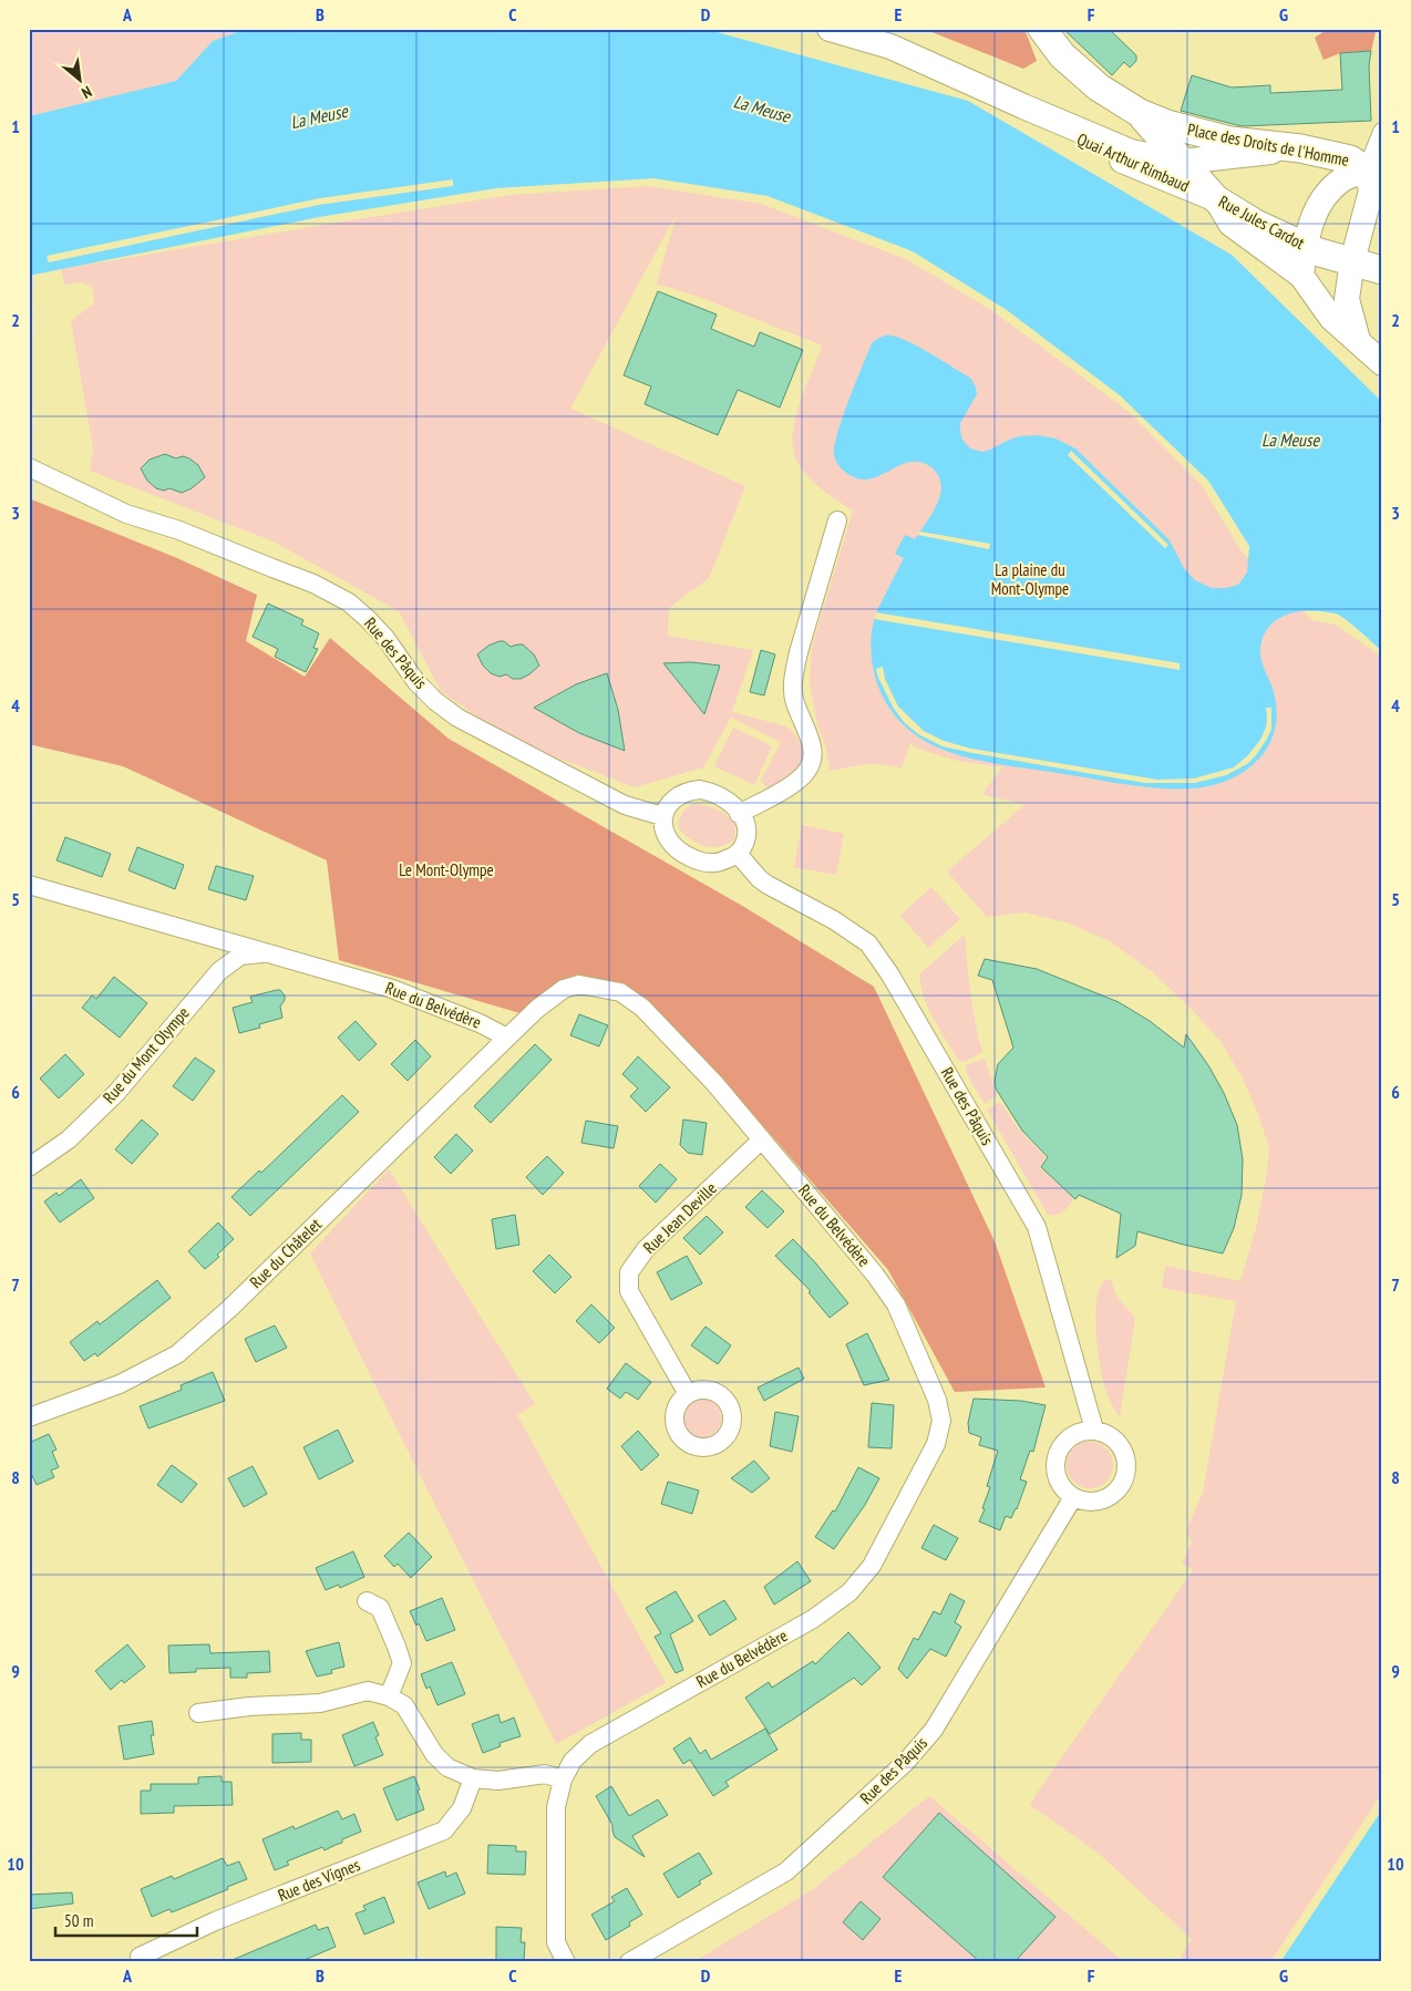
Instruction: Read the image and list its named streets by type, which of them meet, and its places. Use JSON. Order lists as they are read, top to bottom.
{
  "streets": {
    "main road": ["Place des Droits de l'Homme", "Quai Arthur Rimbaud", "Rue Jules Cardot"],
    "street": [
      "Rue des Pâquis",
      "Rue du Belvédère",
      "Rue du Mont Olympe",
      "Rue Jean Deville",
      "Rue du Châtelet",
      "Rue des Vignes"
    ]
  },
  "crossings": [
    ["Place des Droits de l'Homme", "Quai Arthur Rimbaud"],
    ["Place des Droits de l'Homme", "Rue Jules Cardot"],
    ["Quai Arthur Rimbaud", "Rue Jules Cardot"],
    ["Rue du Belvédère", "Rue du Mont Olympe"],
    ["Rue du Belvédère", "Rue Jean Deville"],
    ["Rue du Belvédère", "Rue du Châtelet"]
  ],
  "water": ["La Meuse"],
  "parks": ["La plaine du Mont-Olympe", "Le Mont-Olympe"],
  "scale_bar": "50 m",
  "north": "bottom right",
  "grid": {
    "columns": [
      "A",
      "B",
      "C",
      "D",
      "E",
      "F",
      "G"
    ],
    "rows": [
      "1",
      "2",
      "3",
      "4",
      "5",
      "6",
      "7",
      "8",
      "9",
      "10"
    ]
  }
}
